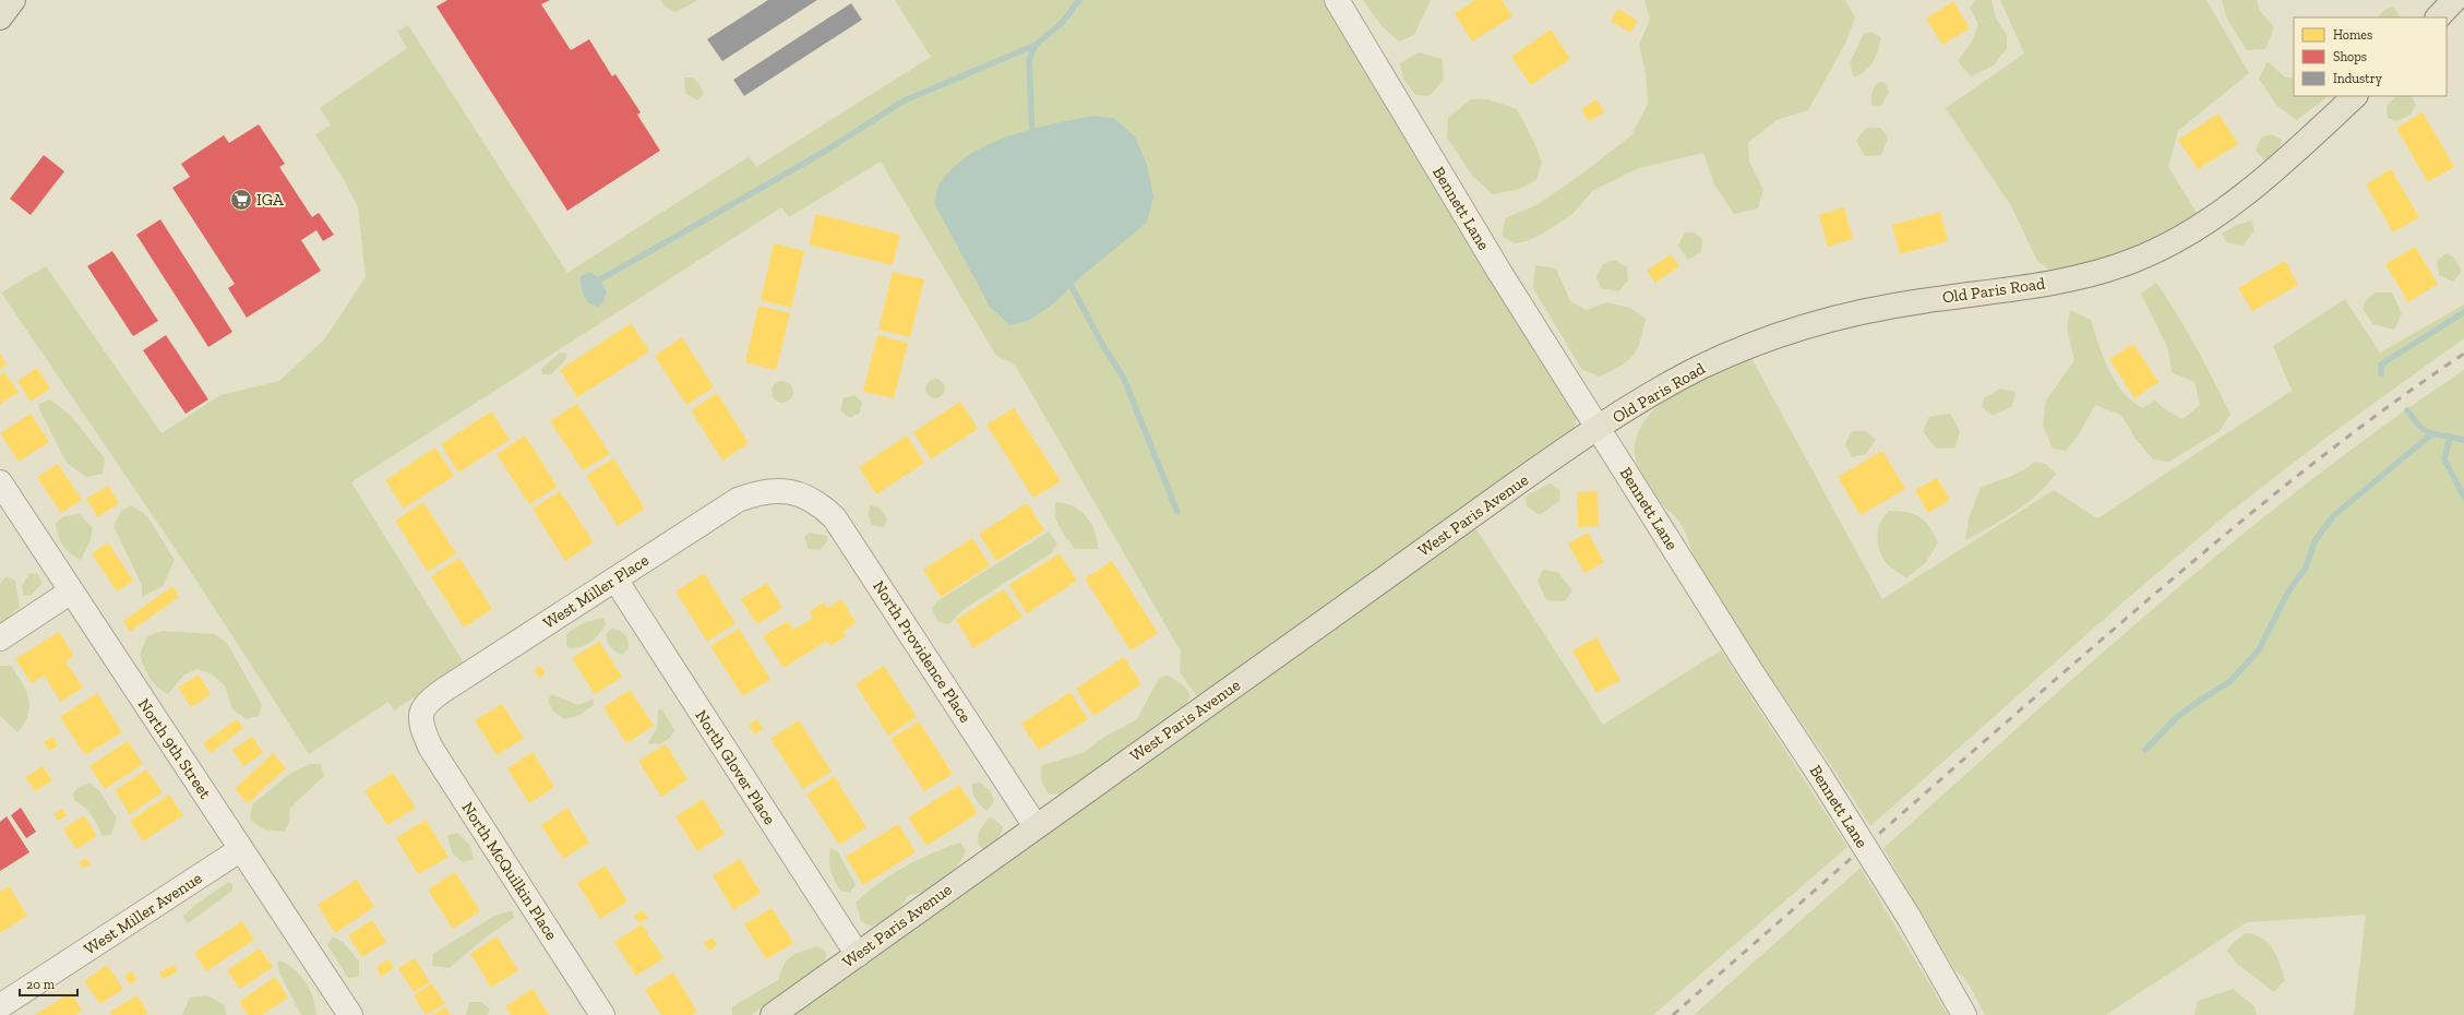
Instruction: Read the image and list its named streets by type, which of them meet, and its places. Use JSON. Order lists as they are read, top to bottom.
{
  "streets": {
    "main road": ["Old Paris Road", "West Paris Avenue"],
    "street": [
      "Bennett Lane",
      "West Miller Place",
      "North Providence Place",
      "North 9th Street",
      "North Glover Place",
      "North McQuilkin Place",
      "West Miller Avenue"
    ]
  },
  "crossings": [
    ["Bennett Lane", "Old Paris Road"],
    ["Bennett Lane", "West Paris Avenue"],
    ["Old Paris Road", "West Paris Avenue"],
    ["West Paris Avenue", "North Providence Place"],
    ["West Paris Avenue", "North Glover Place"],
    ["West Miller Place", "North Providence Place"],
    ["West Miller Place", "North Glover Place"],
    ["West Miller Place", "North McQuilkin Place"],
    ["North 9th Street", "West Miller Avenue"]
  ],
  "places": {
    "supermarket": ["IGA"]
  },
  "legend": ["Homes", "Shops", "Industry"],
  "scale_bar": "20 m"
}
